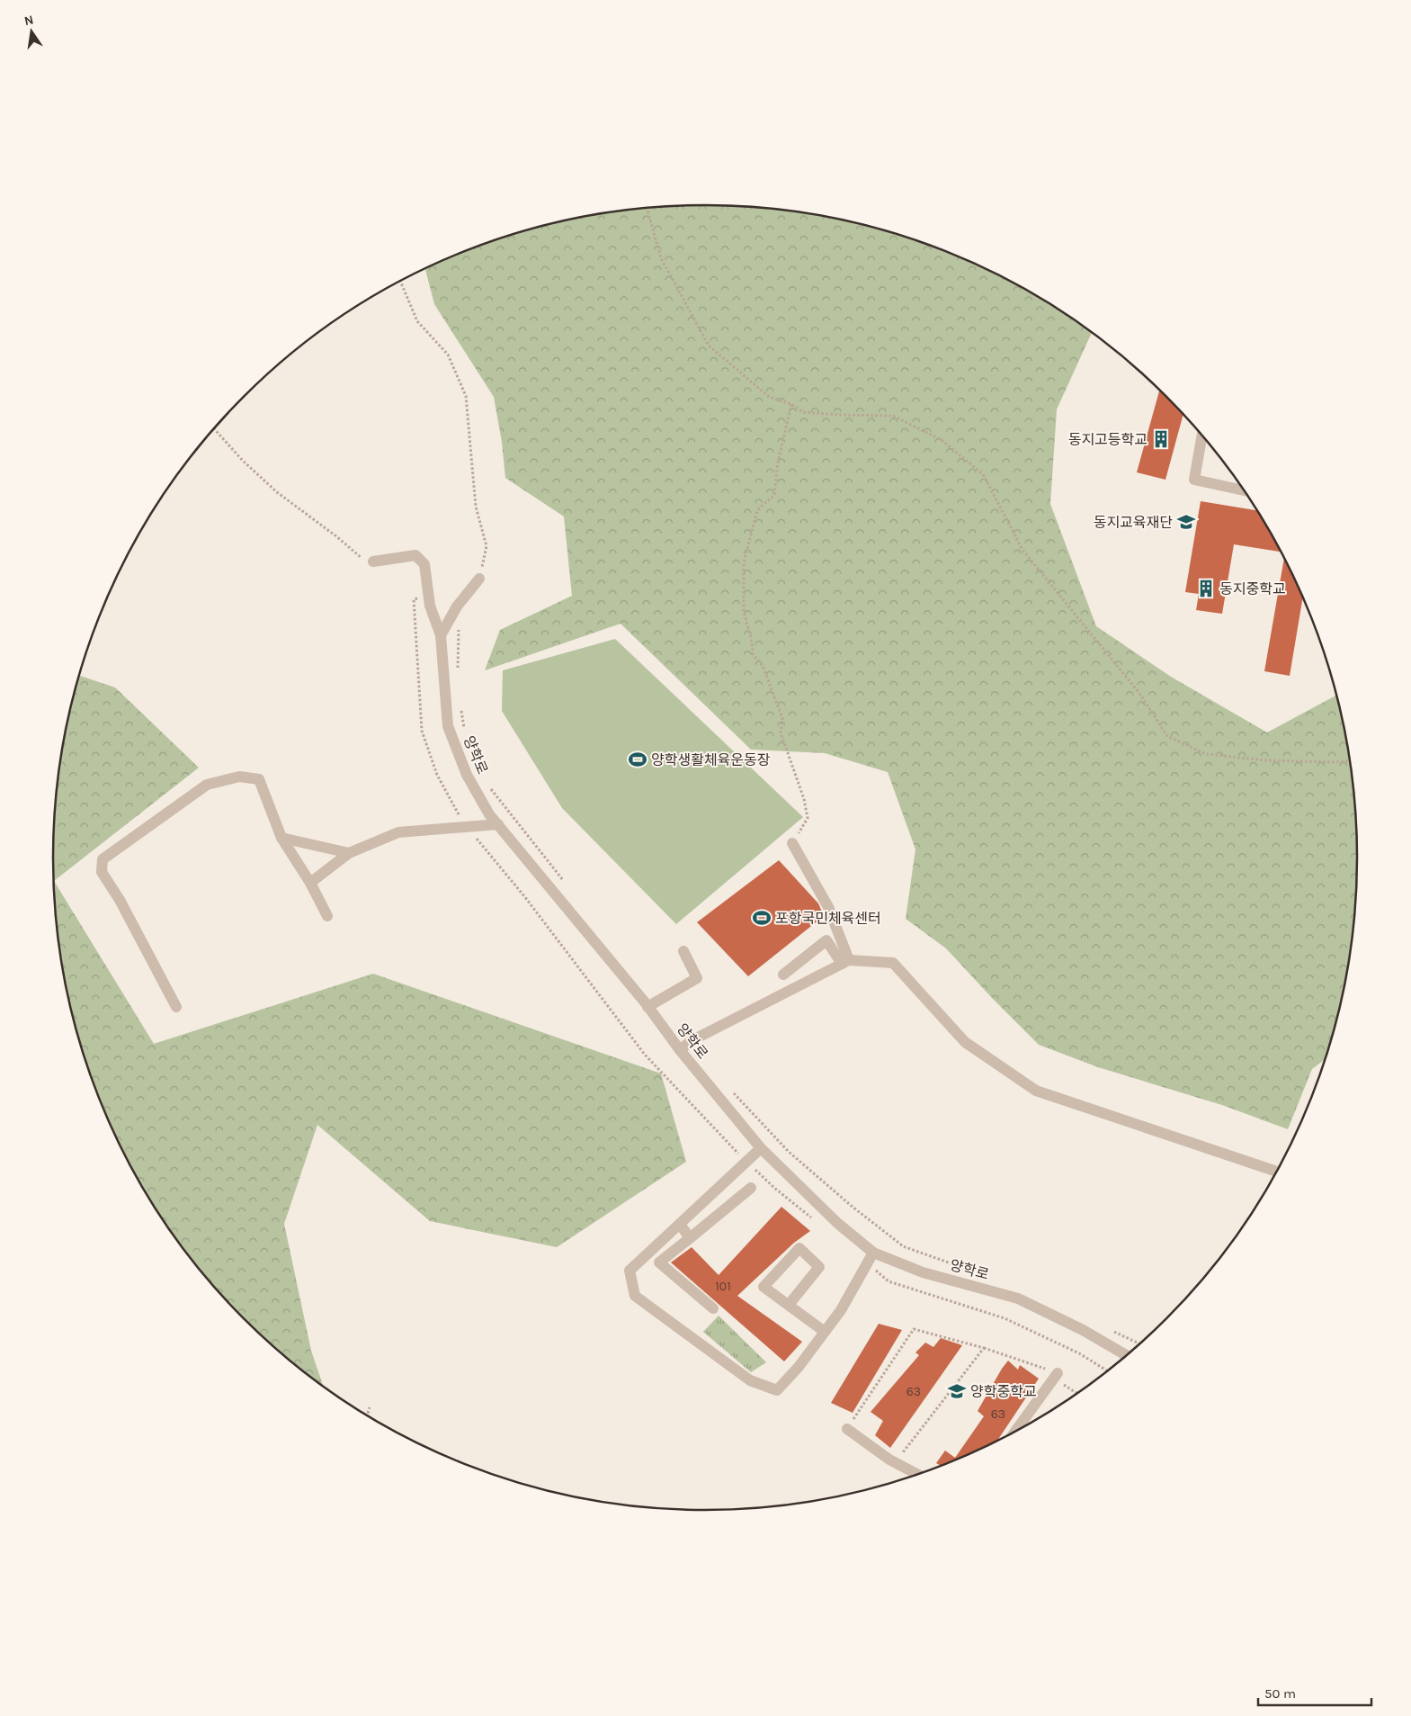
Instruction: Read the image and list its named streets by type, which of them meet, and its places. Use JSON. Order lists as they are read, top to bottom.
{
  "streets": {
    "street": ["양학로"]
  },
  "places": {
    "building": ["동지고등학교", "동지중학교"],
    "school or university": ["동지교육재단", "양학중학교"],
    "sports": ["양학생활체육운동장", "포항국민체육센터"]
  },
  "house_numbers": ["101", "63", "63"],
  "scale_bar": "50 m",
  "north": "top"
}
